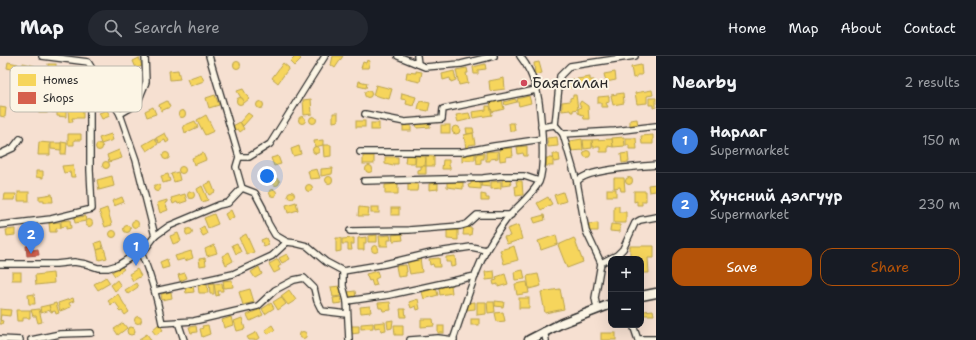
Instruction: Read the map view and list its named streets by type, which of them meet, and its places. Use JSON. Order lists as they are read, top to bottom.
{
  "places": ["Баясгалан"],
  "legend": ["Homes", "Shops"],
  "page": {
    "header": "Map",
    "search": "Search here",
    "nav": [
      "Home",
      "Map",
      "About",
      "Contact"
    ],
    "heading": ["Nearby", "2 results"],
    "list": [
      {
        "mark": "1",
        "name": "Нарлаг",
        "note": "Supermarket",
        "value": "150 m"
      },
      {
        "mark": "2",
        "name": "Хүнсний дэлгүүр",
        "note": "Supermarket",
        "value": "230 m"
      }
    ],
    "pins": ["2", "1"],
    "buttons": ["Save", "Share"],
    "map_buttons": ["+", "−"]
  }
}
